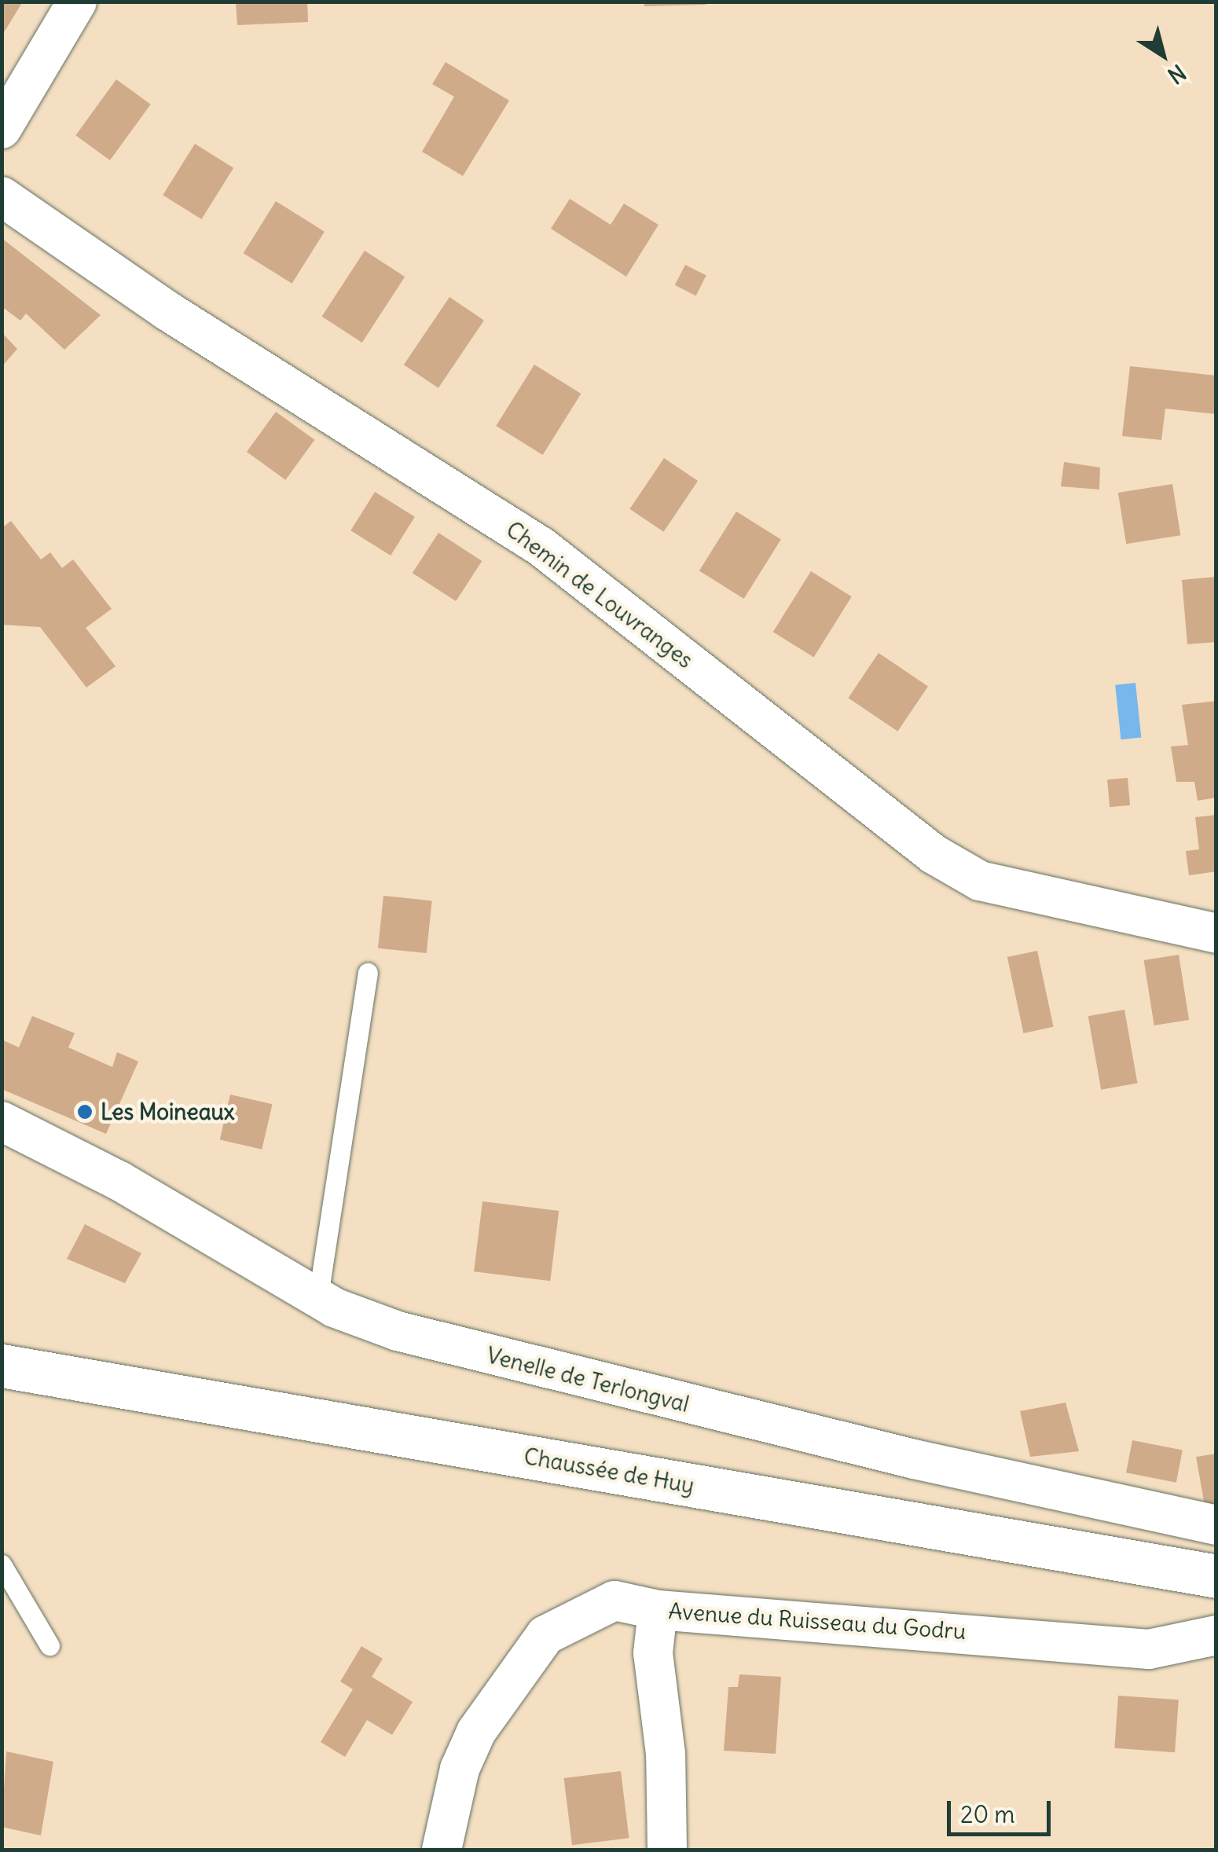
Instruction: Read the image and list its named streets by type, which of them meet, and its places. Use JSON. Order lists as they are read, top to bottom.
{
  "streets": {
    "main road": ["Chaussée de Huy"],
    "street": ["Chemin de Louvranges", "Venelle de Terlongval", "Avenue du Ruisseau du Godru"]
  },
  "places": ["Les Moineaux"],
  "scale_bar": "20 m",
  "north": "bottom right"
}
